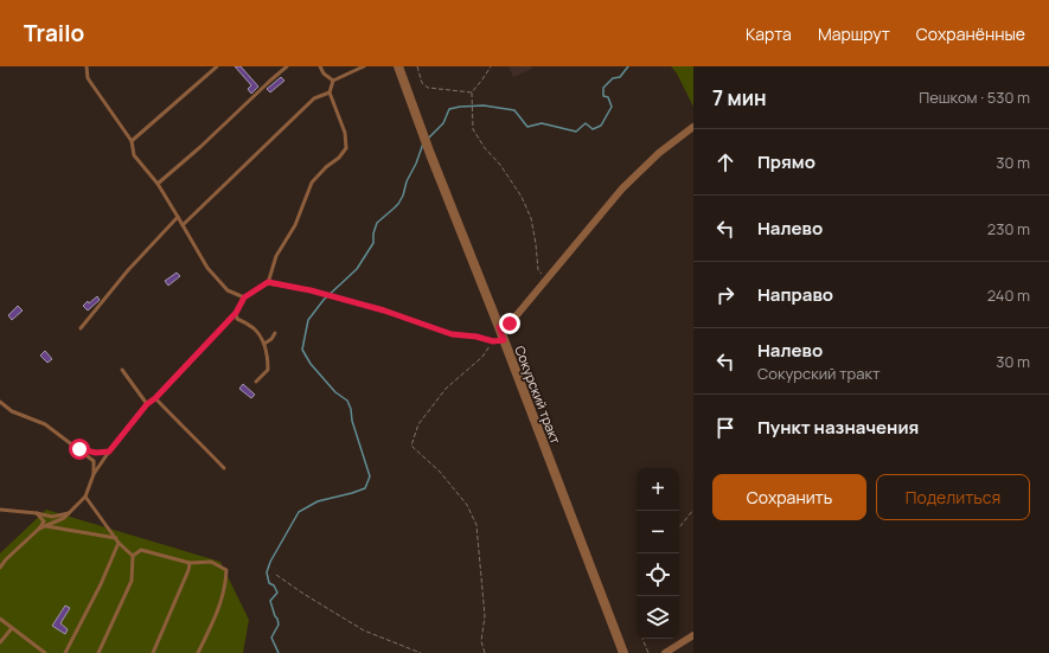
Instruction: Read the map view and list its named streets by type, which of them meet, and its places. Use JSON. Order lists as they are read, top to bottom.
{
  "streets": {
    "street": ["Сокурский тракт"]
  },
  "page": {
    "header": "Trailo",
    "nav": ["Карта", "Маршрут", "Сохранённые"],
    "heading": ["7 мин", "Пешком · 530 m"],
    "list": [
      ["Прямо", "30 m"],
      ["Налево", "230 m"],
      ["Направо", "240 m"],
      ["Налево", "Сокурский тракт", "30 m"],
      "Пункт назначения"
    ],
    "buttons": ["Сохранить", "Поделиться"],
    "map_buttons": ["+", "−"]
  }
}
